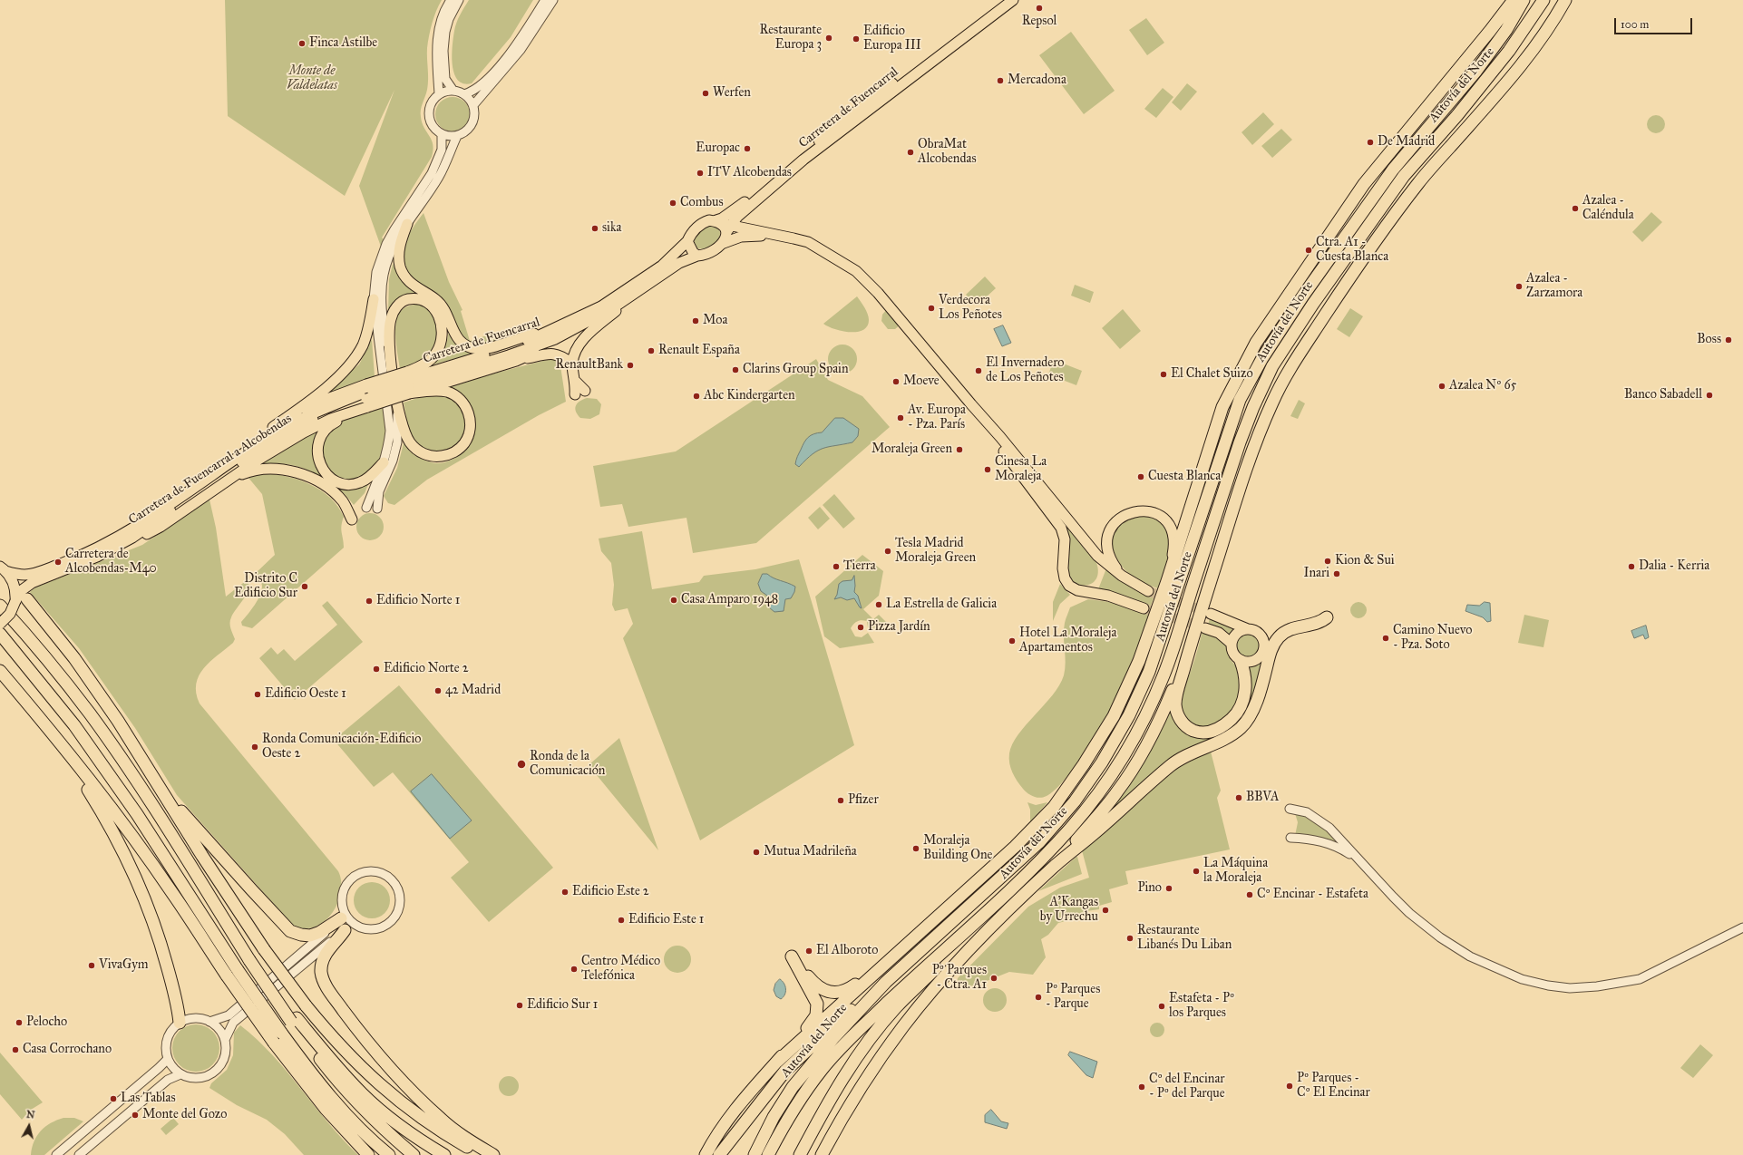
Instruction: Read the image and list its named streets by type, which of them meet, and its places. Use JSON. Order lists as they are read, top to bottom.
{
  "streets": {
    "highway": ["Autovía del Norte"],
    "main road": ["Carretera de Fuencarral", "Carretera de Fuencarral a Alcobendas"]
  },
  "crossings": [
    ["Carretera de Fuencarral", "Carretera de Fuencarral a Alcobendas"]
  ],
  "parks": ["Monte de Valdelatas"],
  "places": [
    "Repsol",
    "Restaurante Europa 3",
    "Edificio Europa III",
    "Finca Astilbe",
    "Mercadona",
    "Werfen",
    "De Madrid",
    "Europac",
    "ObraMat Alcobendas",
    "ITV Alcobendas",
    "Combus",
    "Azalea - Caléndula",
    "sika",
    "Ctra. A1 - Cuesta Blanca",
    "Azalea - Zarzamora",
    "Verdecora Los Peñotes",
    "Moa",
    "Boss",
    "Renault España",
    "RenaultBank",
    "Clarins Group Spain",
    "El Invernadero de Los Peñotes",
    "El Chalet Suizo",
    "Moeve",
    "Azalea Nº 65",
    "Banco Sabadell",
    "Abc Kindergarten",
    "Av. Europa - Pza. París",
    "Moraleja Green",
    "Cinesa La Moraleja",
    "Cuesta Blanca",
    "Tesla Madrid Moraleja Green",
    "Kion & Sui",
    "Carretera de Alcobendas-M40",
    "Tierra",
    "Dalia - Kerria",
    "Inari",
    "Distrito C Edificio Sur",
    "Casa Amparo 1948",
    "Edificio Norte 1",
    "La Estrella de Galicia",
    "Pizza Jardín",
    "Camino Nuevo - Pza. Soto",
    "Hotel La Moraleja Apartamentos",
    "Edificio Norte 2",
    "42 Madrid",
    "Edificio Oeste 1",
    "Ronda Comunicación-Edificio Oeste 2",
    "Ronda de la Comunicación",
    "BBVA",
    "Pfizer",
    "Moraleja Building One",
    "Mutua Madrileña",
    "La Máquina la Moraleja",
    "Pino",
    "Edificio Este 2",
    "Cº Encinar - Estafeta",
    "A'Kangas by Urrechu",
    "Edificio Este 1",
    "Restaurante Libanés Du Liban",
    "El Alboroto",
    "VivaGym",
    "Centro Médico Telefónica",
    "Pº Parques - Ctra. A1",
    "Pº Parques - Parque",
    "Edificio Sur 1",
    "Estafeta - Pº los Parques",
    "Pelocho",
    "Casa Corrochano",
    "Pº Parques - Cº El Encinar",
    "Cº del Encinar - Pº del Parque",
    "Las Tablas",
    "Monte del Gozo"
  ],
  "scale_bar": "100 m",
  "north": "top"
}
